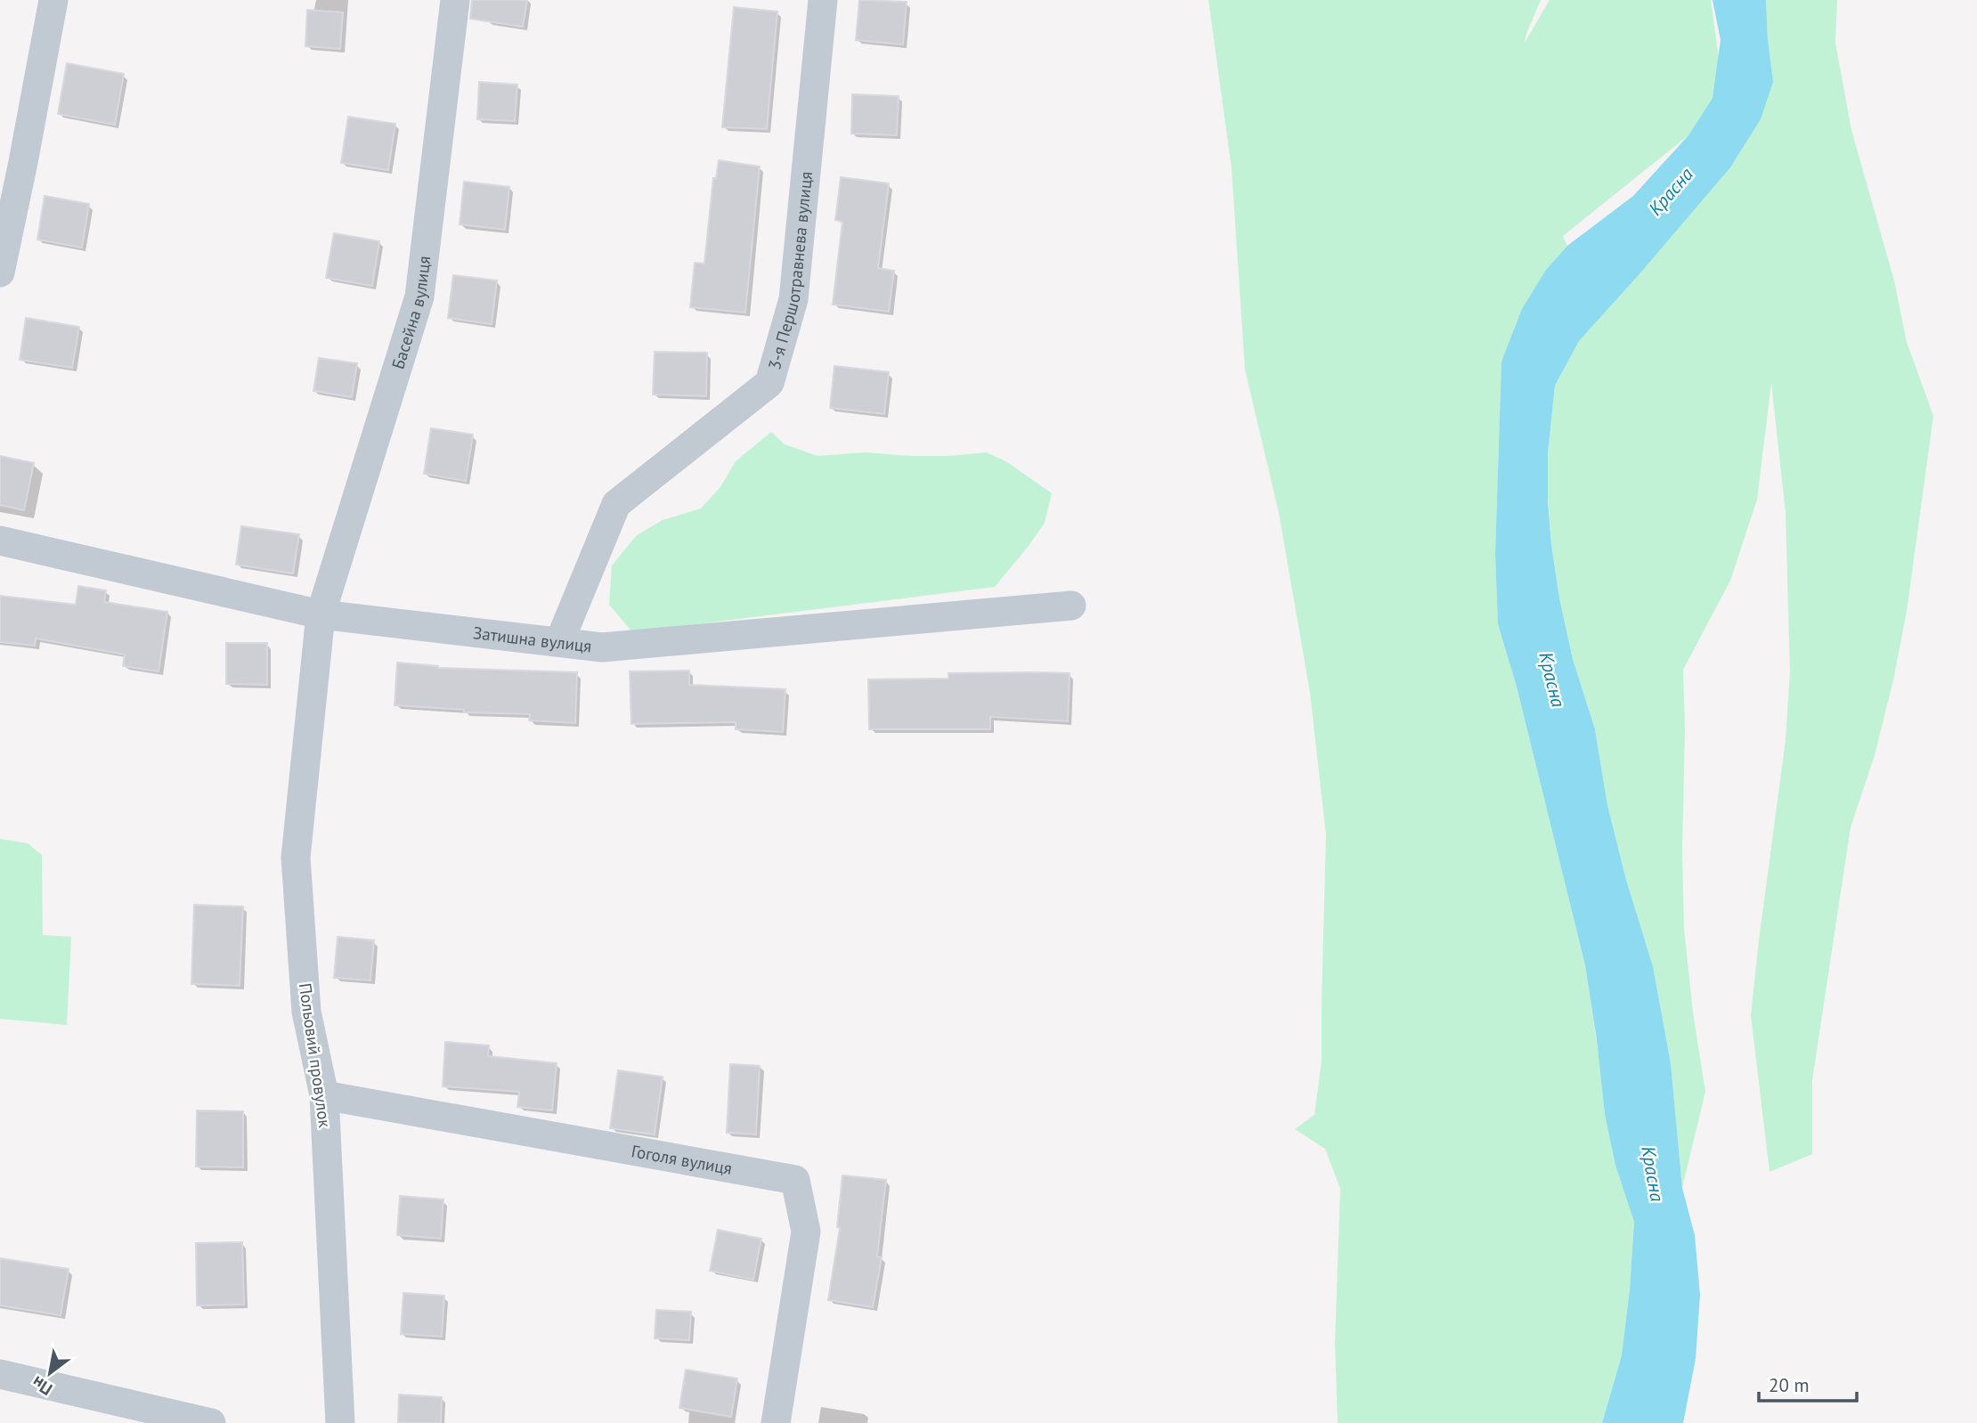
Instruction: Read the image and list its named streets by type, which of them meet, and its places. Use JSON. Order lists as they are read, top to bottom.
{
  "streets": {
    "street": [
      "3-я Першотравнева вулиця",
      "Басейна вулиця",
      "Затишна вулиця",
      "Польовий провулок",
      "Гоголя вулиця"
    ]
  },
  "crossings": [
    ["3-я Першотравнева вулиця", "Затишна вулиця"],
    ["Басейна вулиця", "Затишна вулиця"],
    ["Басейна вулиця", "Польовий провулок"],
    ["Затишна вулиця", "Польовий провулок"],
    ["Польовий провулок", "Гоголя вулиця"]
  ],
  "water": ["Красна"],
  "scale_bar": "20 m",
  "north": "bottom left"
}
